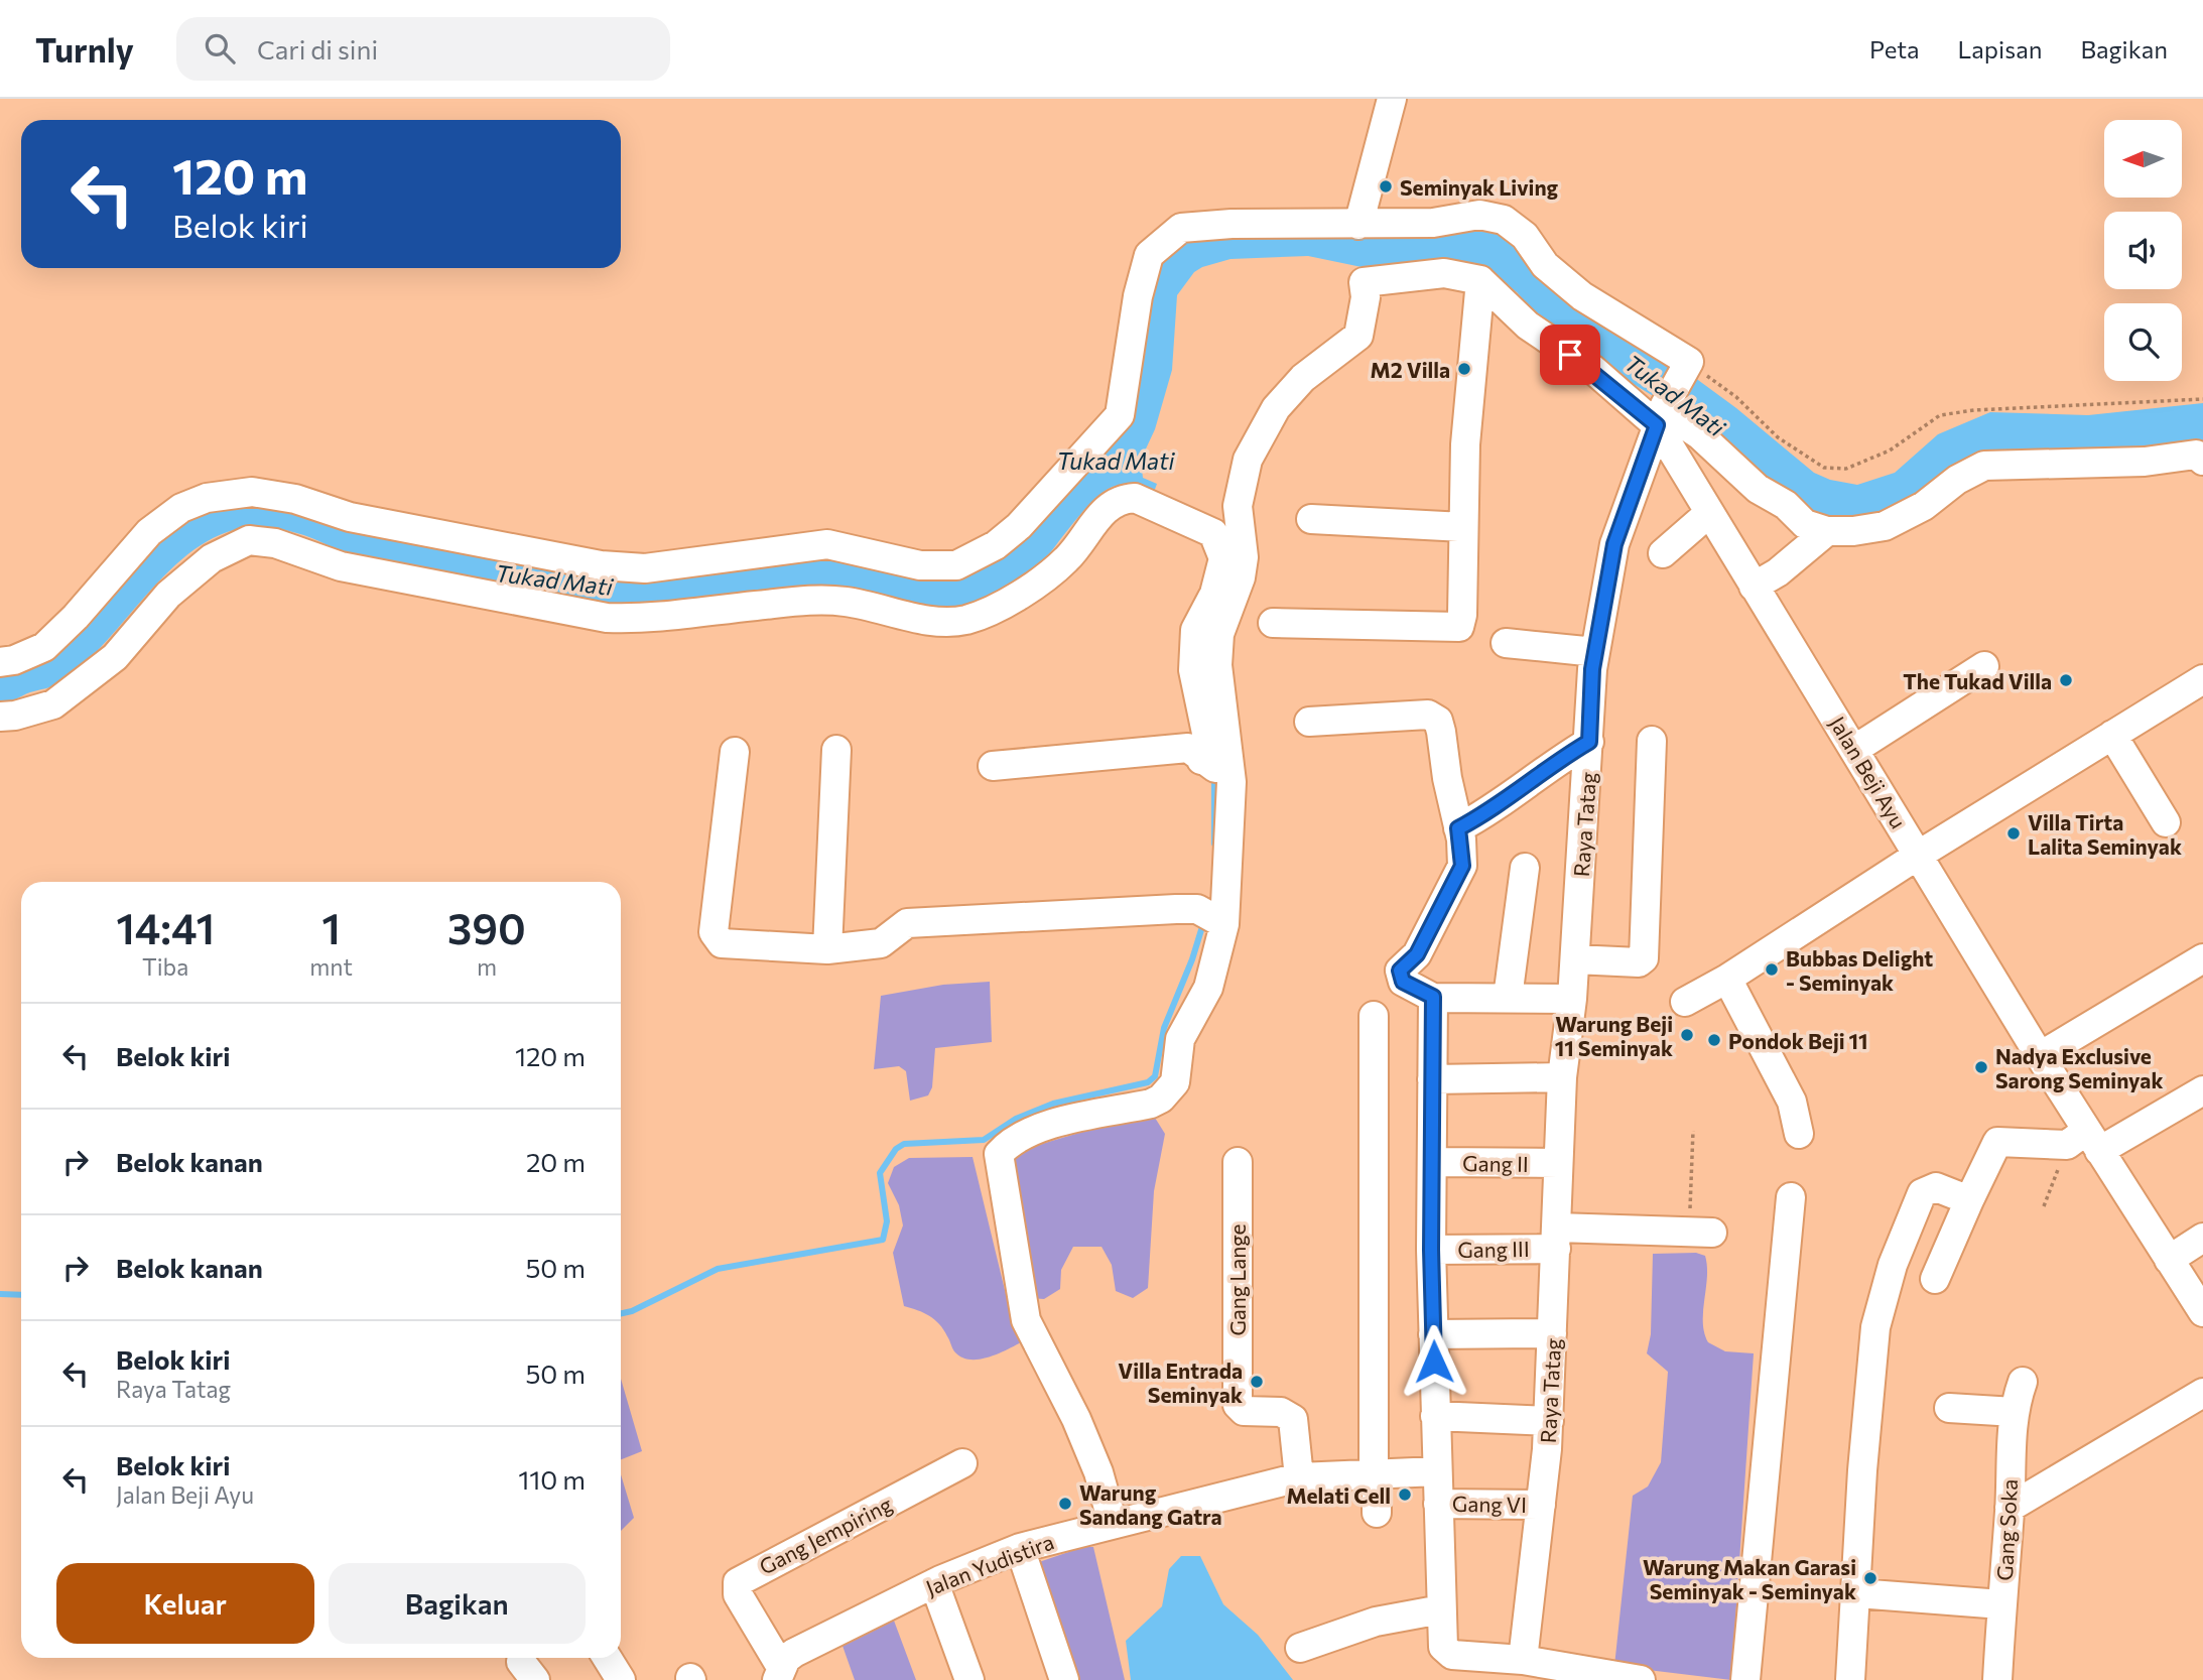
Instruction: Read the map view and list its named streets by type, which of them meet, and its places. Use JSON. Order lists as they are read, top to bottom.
{
  "streets": {
    "street": [
      "Jalan Beji Ayu",
      "Raya Tatag",
      "Gang II",
      "Gang III",
      "Gang Lange",
      "Gang VI",
      "Gang Soka",
      "Gang Jempiring",
      "Jalan Yudistira"
    ]
  },
  "crossings": [
    ["Jalan Beji Ayu", "Raya Tatag"],
    ["Raya Tatag", "Gang II"],
    ["Raya Tatag", "Gang III"],
    ["Raya Tatag", "Gang VI"],
    ["Gang Lange", "Jalan Yudistira"],
    ["Gang Jempiring", "Jalan Yudistira"]
  ],
  "water": ["Tukad Mati"],
  "places": [
    "Seminyak Living",
    "M2 Villa",
    "The Tukad Villa",
    "Villa Tirta Lalita Seminyak",
    "Bubbas Delight - Seminyak",
    "Warung Beji 11 Seminyak",
    "Pondok Beji 11",
    "Nadya Exclusive Sarong Seminyak",
    "Villa Entrada Seminyak",
    "Melati Cell",
    "Warung Sandang Gatra",
    "Warung Makan Garasi Seminyak - Seminyak"
  ],
  "north": "left",
  "page": {
    "header": "Turnly",
    "search": "Cari di sini",
    "nav": ["Peta", "Lapisan", "Bagikan"],
    "turn": ["120 m", "Belok kiri"],
    "eta": [
      "14:41",
      "Tiba",
      "1",
      "mnt",
      "390",
      "m"
    ],
    "list": [
      {
        "name": "Belok kiri",
        "value": "120 m"
      },
      {
        "name": "Belok kanan",
        "value": "20 m"
      },
      {
        "name": "Belok kanan",
        "value": "50 m"
      },
      {
        "name": "Belok kiri",
        "note": "Raya Tatag",
        "value": "50 m"
      },
      {
        "name": "Belok kiri",
        "note": "Jalan Beji Ayu",
        "value": "110 m"
      }
    ],
    "buttons": ["Keluar", "Bagikan"]
  }
}
